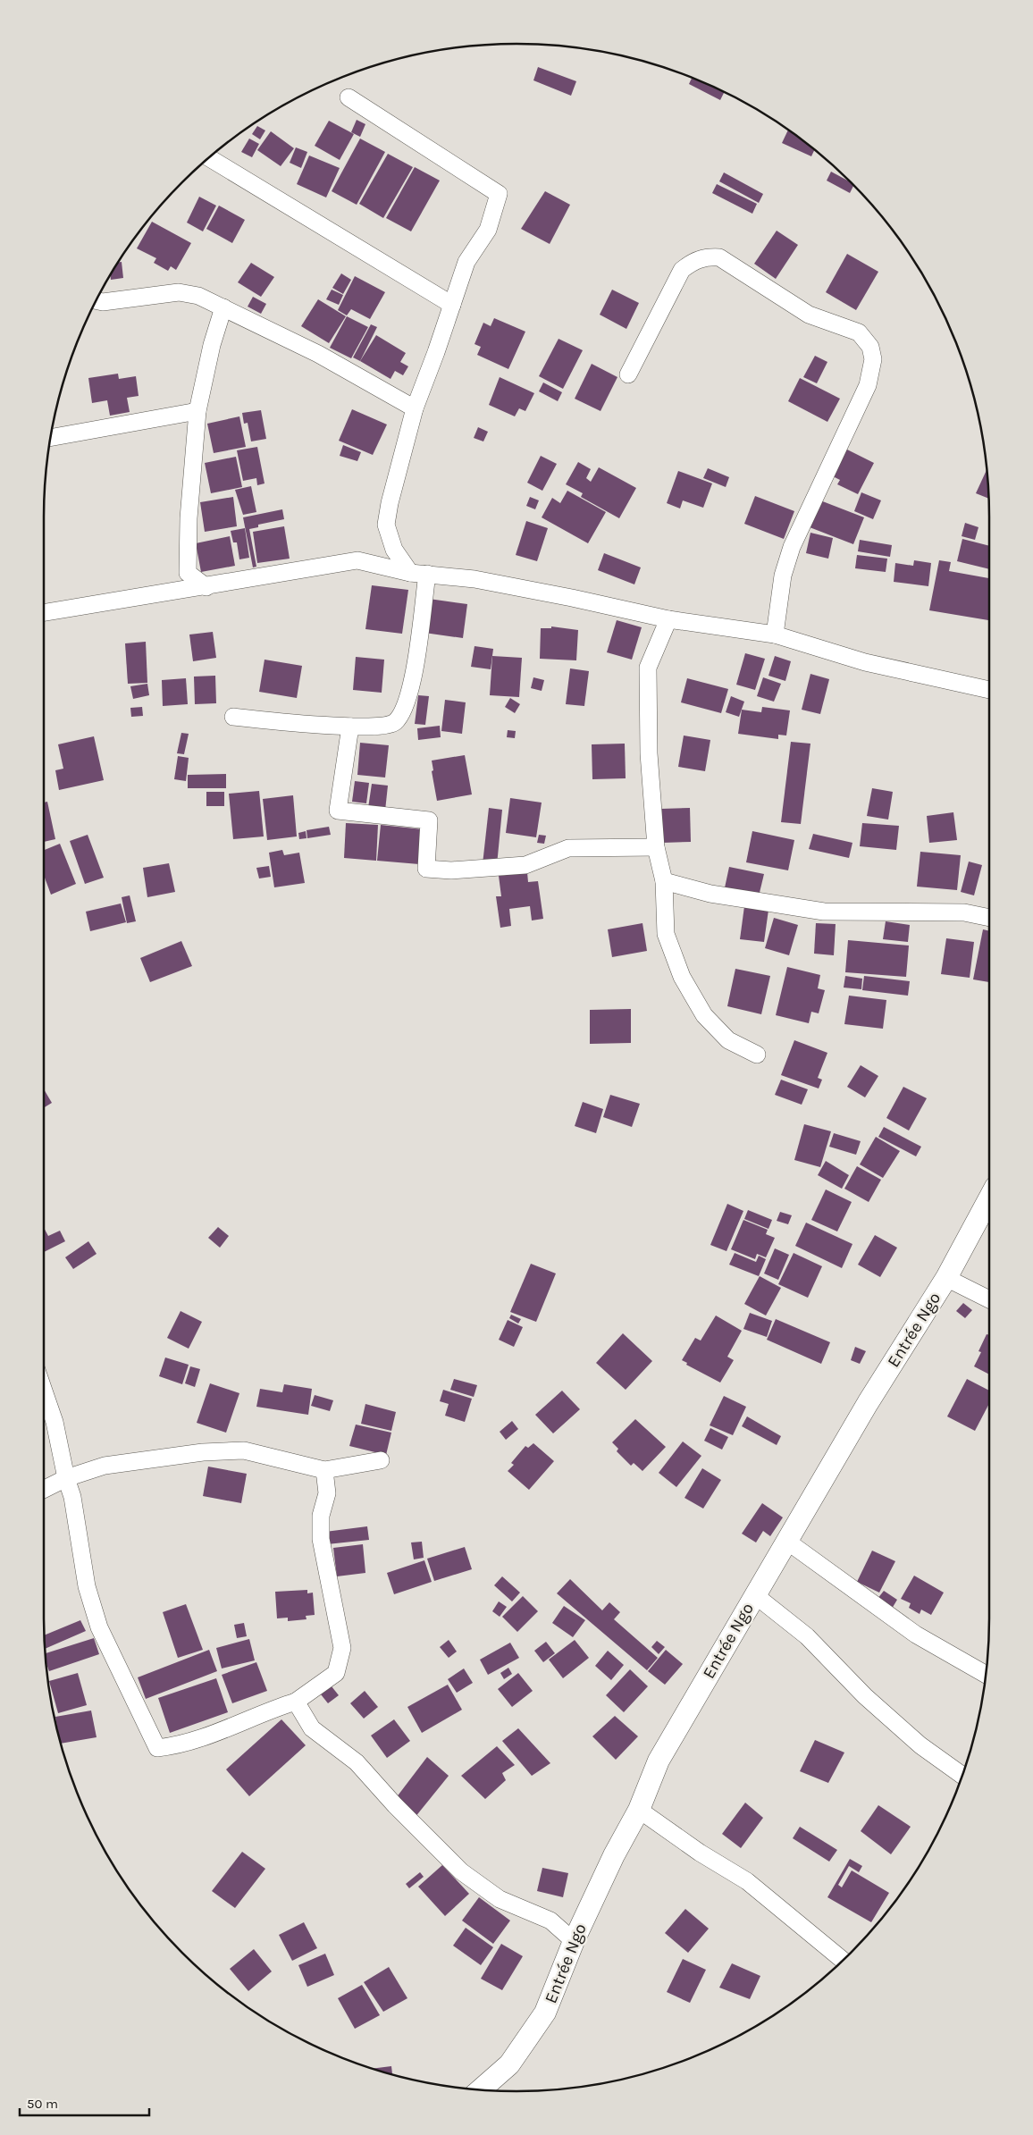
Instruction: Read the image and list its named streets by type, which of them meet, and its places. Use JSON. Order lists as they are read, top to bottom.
{
  "streets": {
    "street": ["Entrée Ngo"]
  },
  "scale_bar": "50 m"
}
